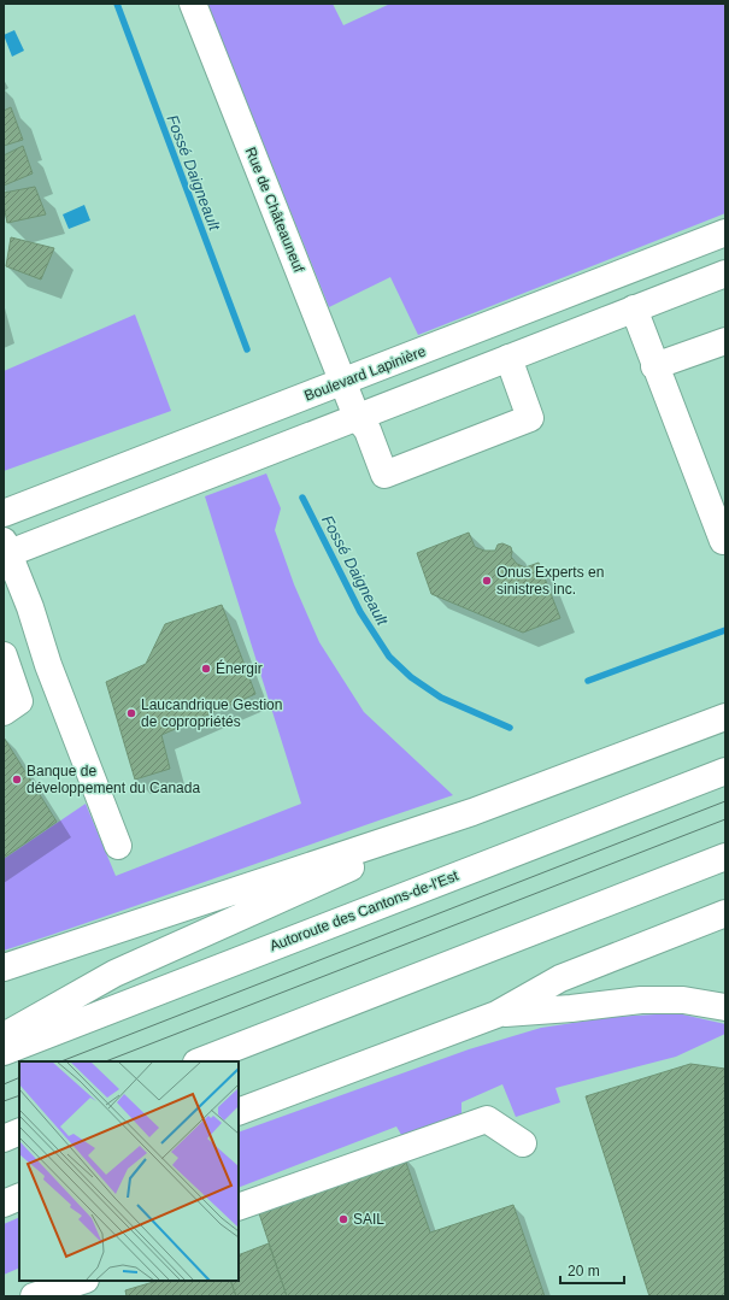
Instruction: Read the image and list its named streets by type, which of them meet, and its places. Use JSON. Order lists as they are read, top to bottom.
{
  "streets": {
    "main road": ["Rue de Châteauneuf", "Boulevard Lapinière", "Autoroute des Cantons-de-l'Est"]
  },
  "crossings": [
    ["Rue de Châteauneuf", "Boulevard Lapinière"]
  ],
  "water": ["Fossé Daigneault"],
  "places": [
    "Onus Experts en sinistres inc.",
    "Énergir",
    "Laucandrique Gestion de copropriétés",
    "Banque de développement du Canada",
    "SAIL"
  ],
  "scale_bar": "20 m"
}
